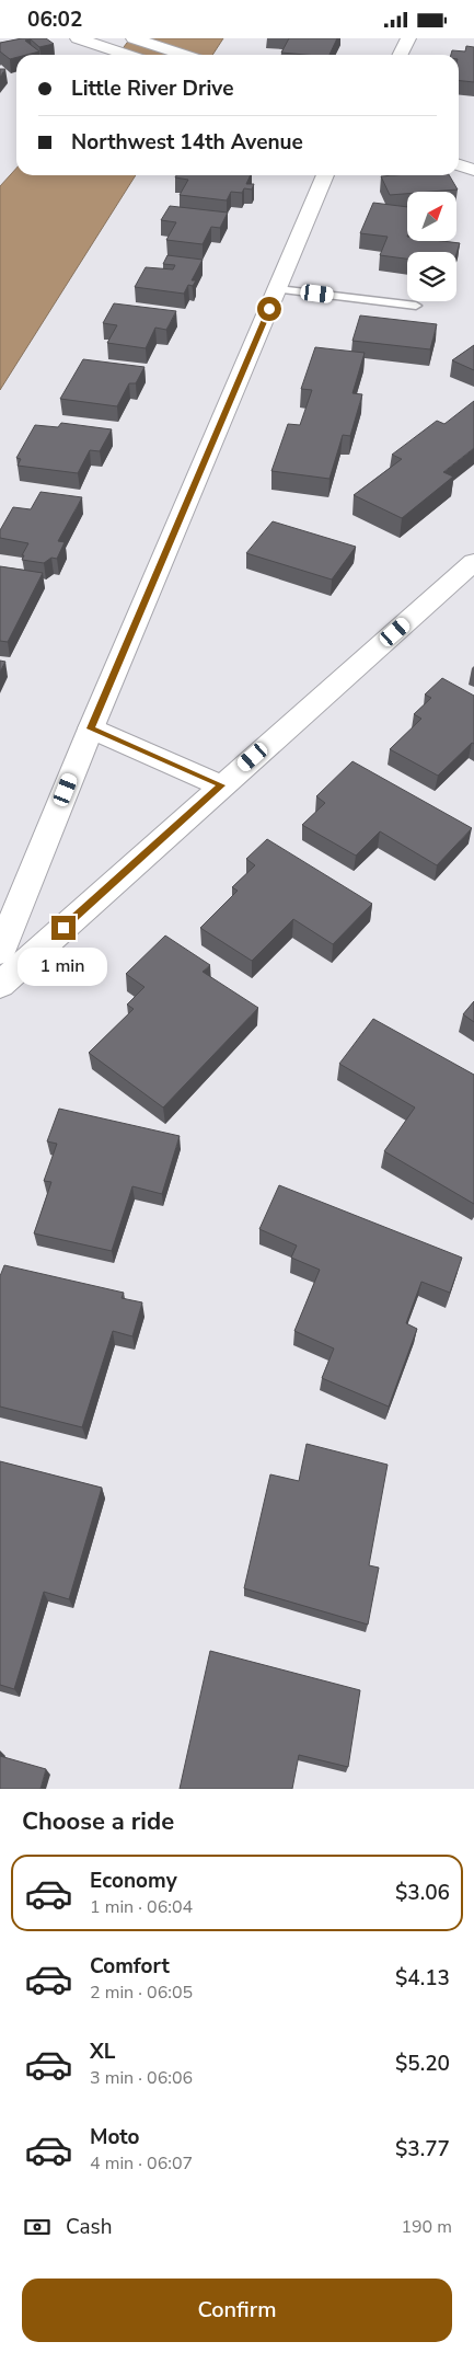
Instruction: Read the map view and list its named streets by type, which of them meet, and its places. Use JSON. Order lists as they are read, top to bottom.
{
  "north": "top right",
  "page": {
    "status": "06:02",
    "banner": ["Little River Drive", "Northwest 14th Avenue"],
    "bubble": "1 min",
    "heading": "Choose a ride",
    "list": [
      {
        "name": "Economy",
        "note": "1 min · 06:04",
        "value": "$3.06"
      },
      {
        "name": "Comfort",
        "note": "2 min · 06:05",
        "value": "$4.13"
      },
      {
        "name": "XL",
        "note": "3 min · 06:06",
        "value": "$5.20"
      },
      {
        "name": "Moto",
        "note": "4 min · 06:07",
        "value": "$3.77"
      }
    ],
    "pay": ["Cash", "190 m"],
    "buttons": "Confirm"
  }
}
